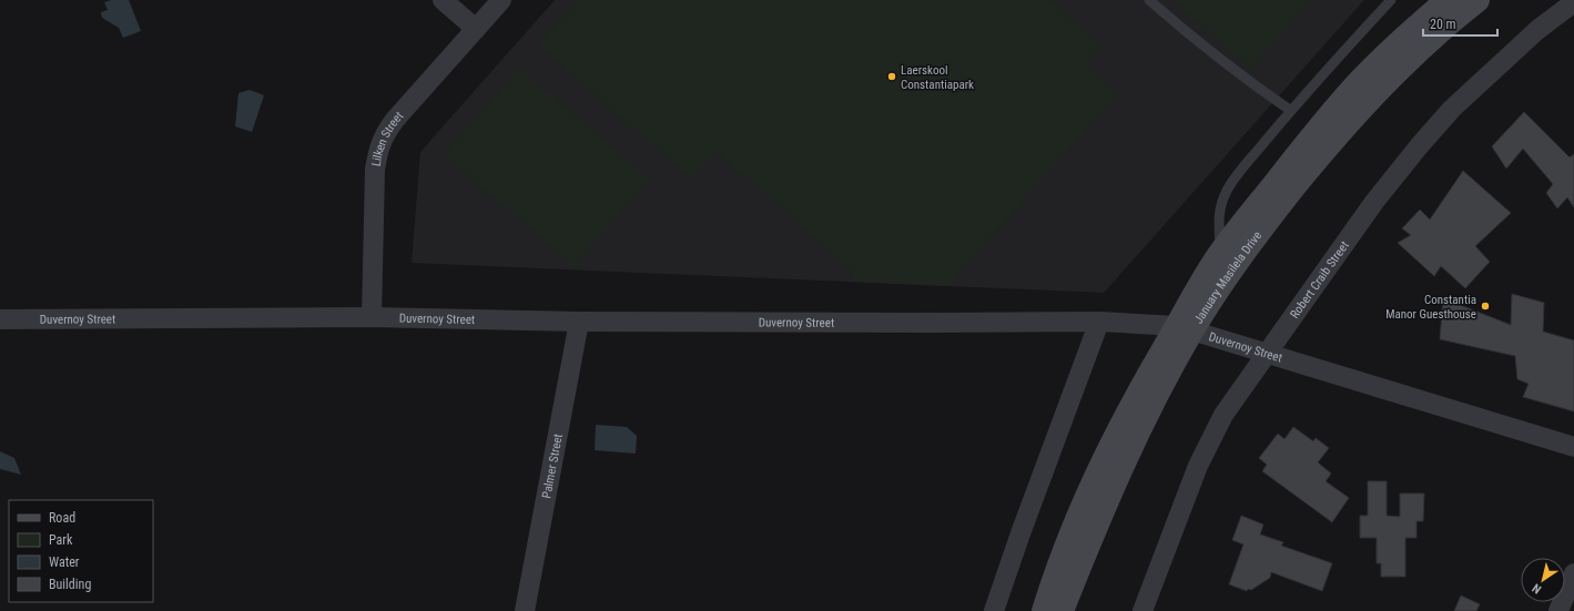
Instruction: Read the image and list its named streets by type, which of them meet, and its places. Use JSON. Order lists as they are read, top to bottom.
{
  "streets": {
    "main road": ["January Masilela Drive"],
    "street": [
      "Lilken Street",
      "Robert Craib Street",
      "Duvernoy Street",
      "Palmer Street"
    ]
  },
  "crossings": [
    ["Lilken Street", "Duvernoy Street"],
    ["January Masilela Drive", "Duvernoy Street"],
    ["Robert Craib Street", "Duvernoy Street"],
    ["Duvernoy Street", "Palmer Street"]
  ],
  "places": ["Laerskool Constantiapark", "Constantia Manor Guesthouse"],
  "legend": [
    "Road",
    "Park",
    "Water",
    "Building"
  ],
  "scale_bar": "20 m",
  "north": "bottom left"
}
